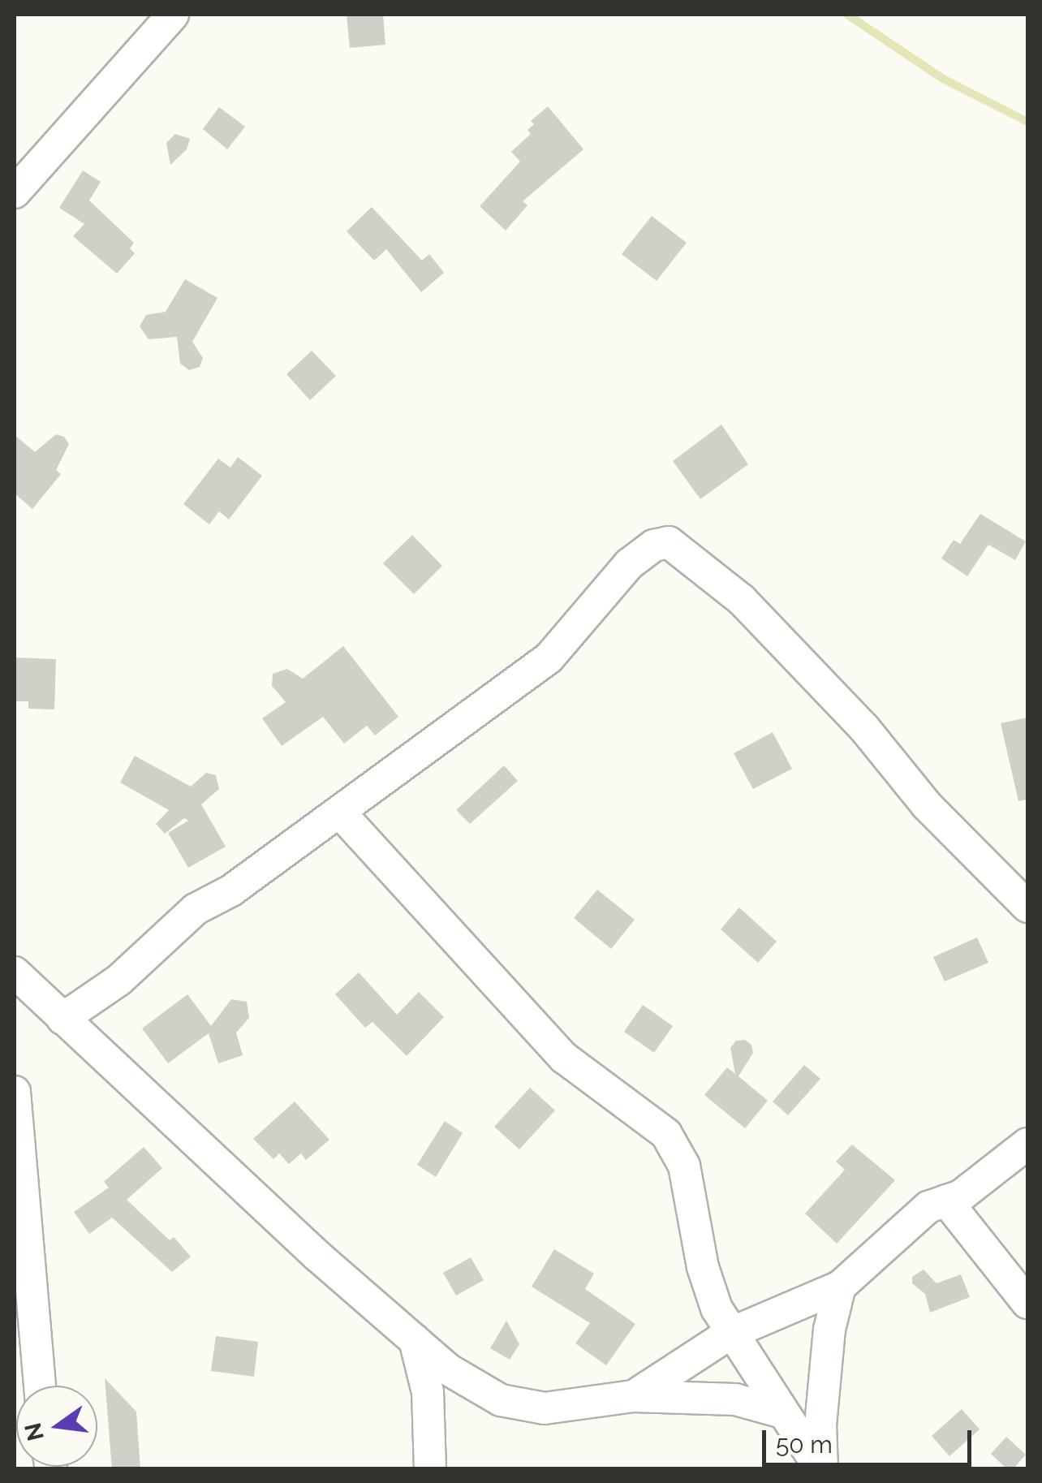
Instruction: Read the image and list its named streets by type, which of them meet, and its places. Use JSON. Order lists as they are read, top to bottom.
{
  "scale_bar": "50 m",
  "north": "left"
}
